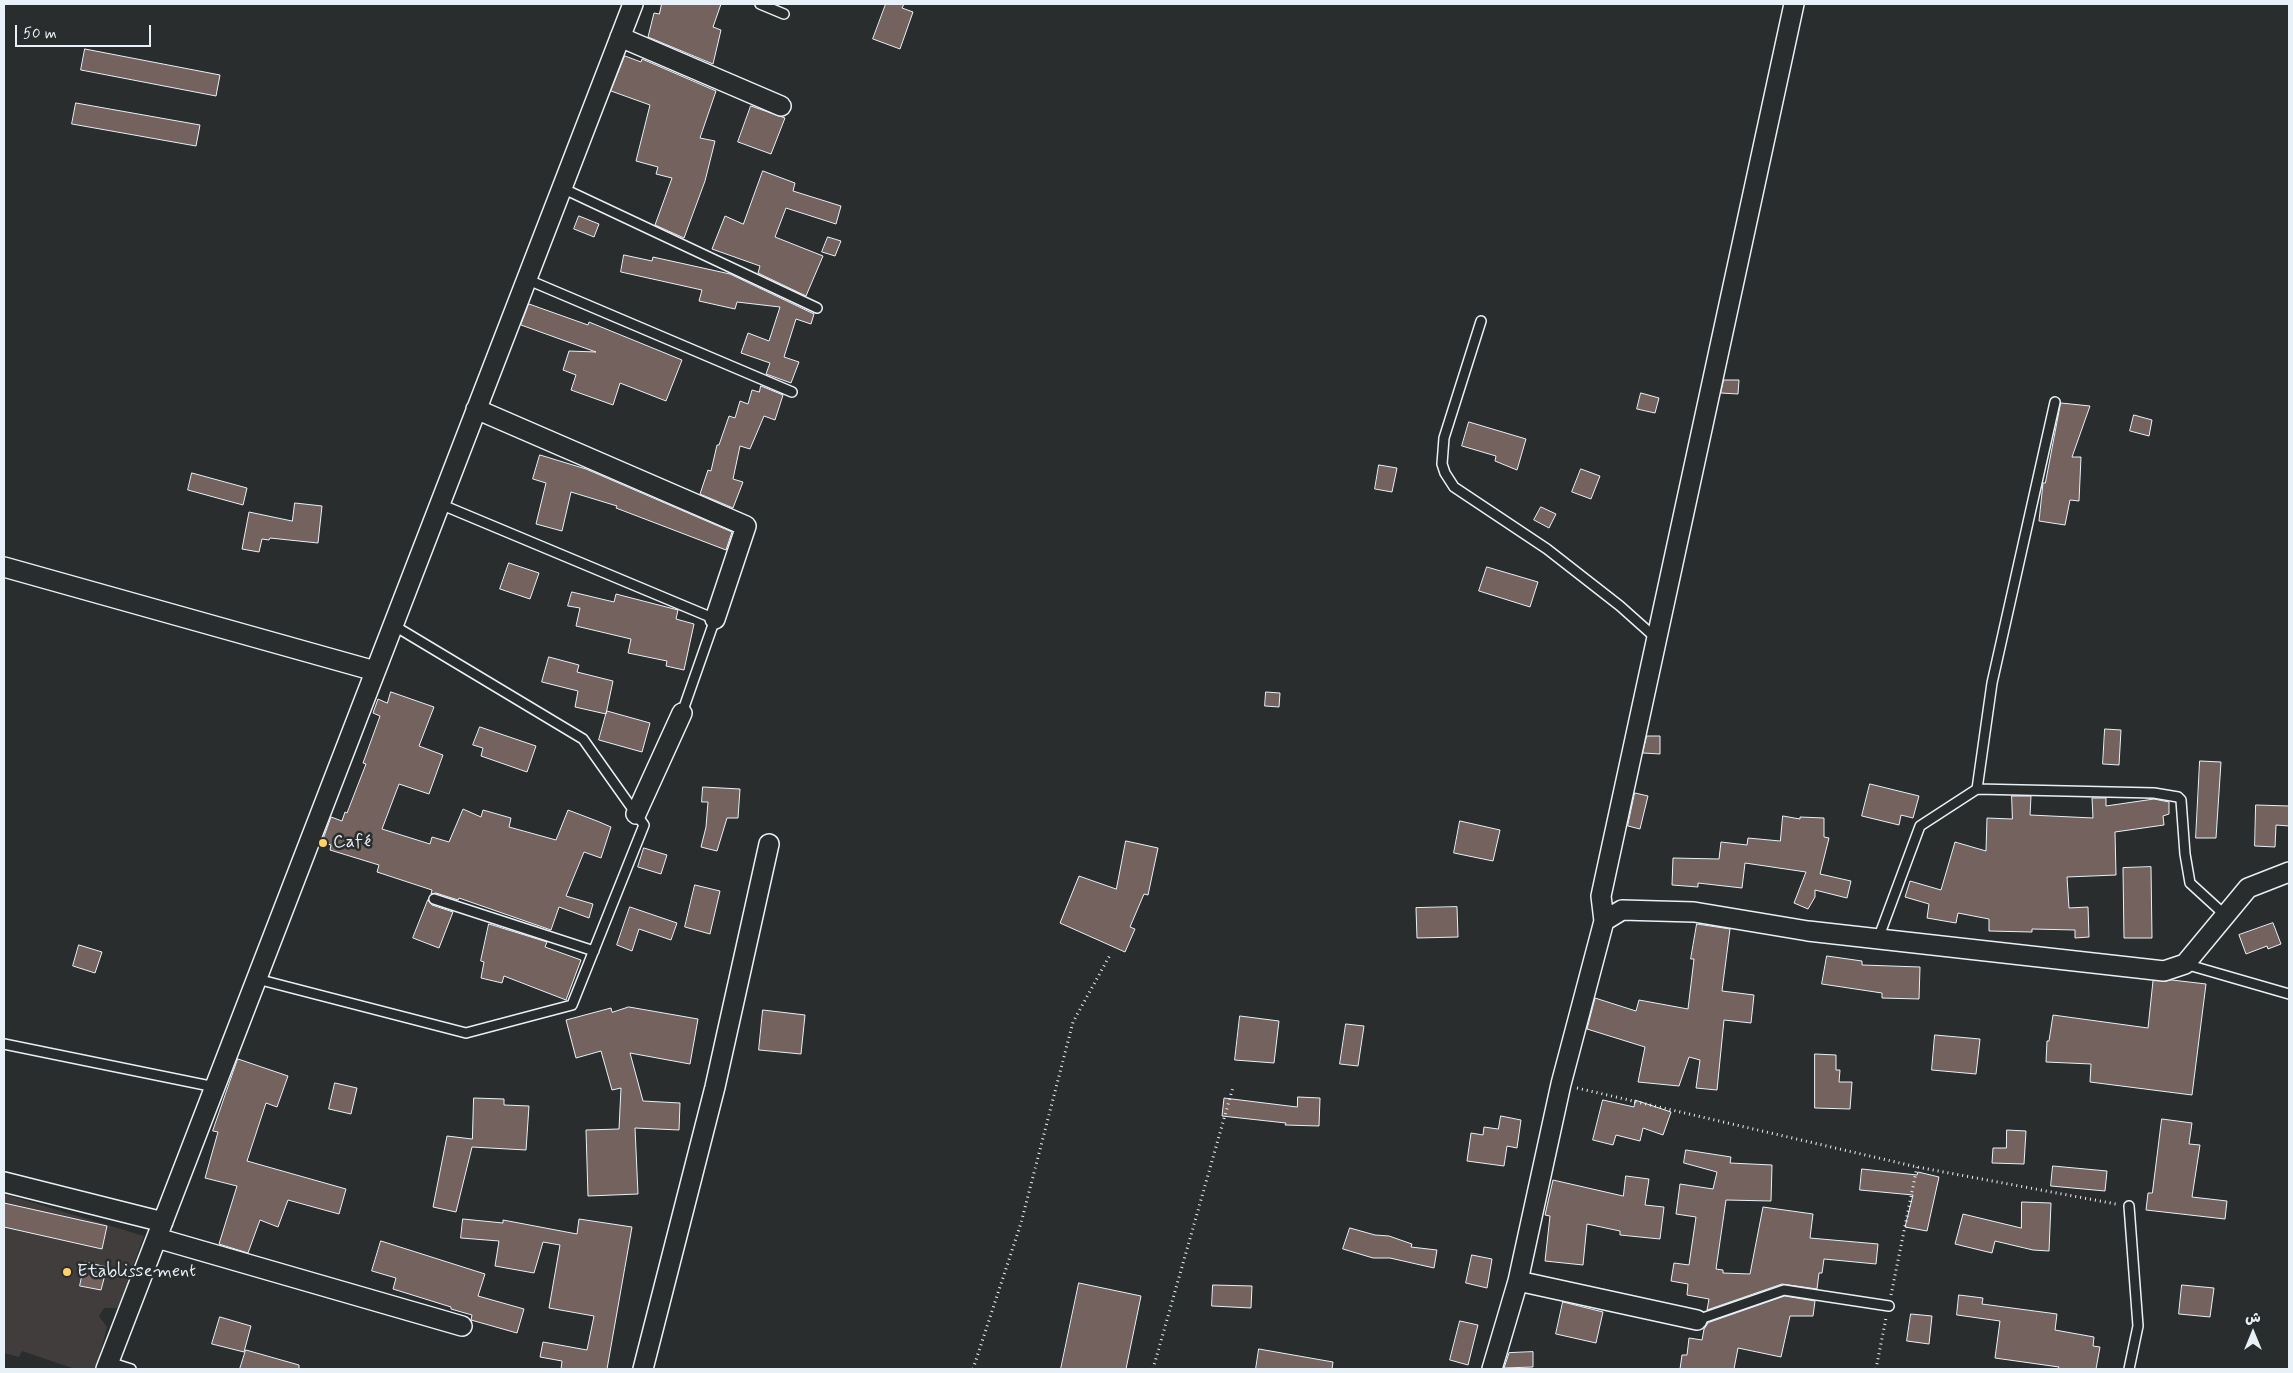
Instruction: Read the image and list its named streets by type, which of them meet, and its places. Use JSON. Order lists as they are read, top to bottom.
{
  "places": ["Café", "Etablissement"],
  "scale_bar": "50 m",
  "north": "top"
}
